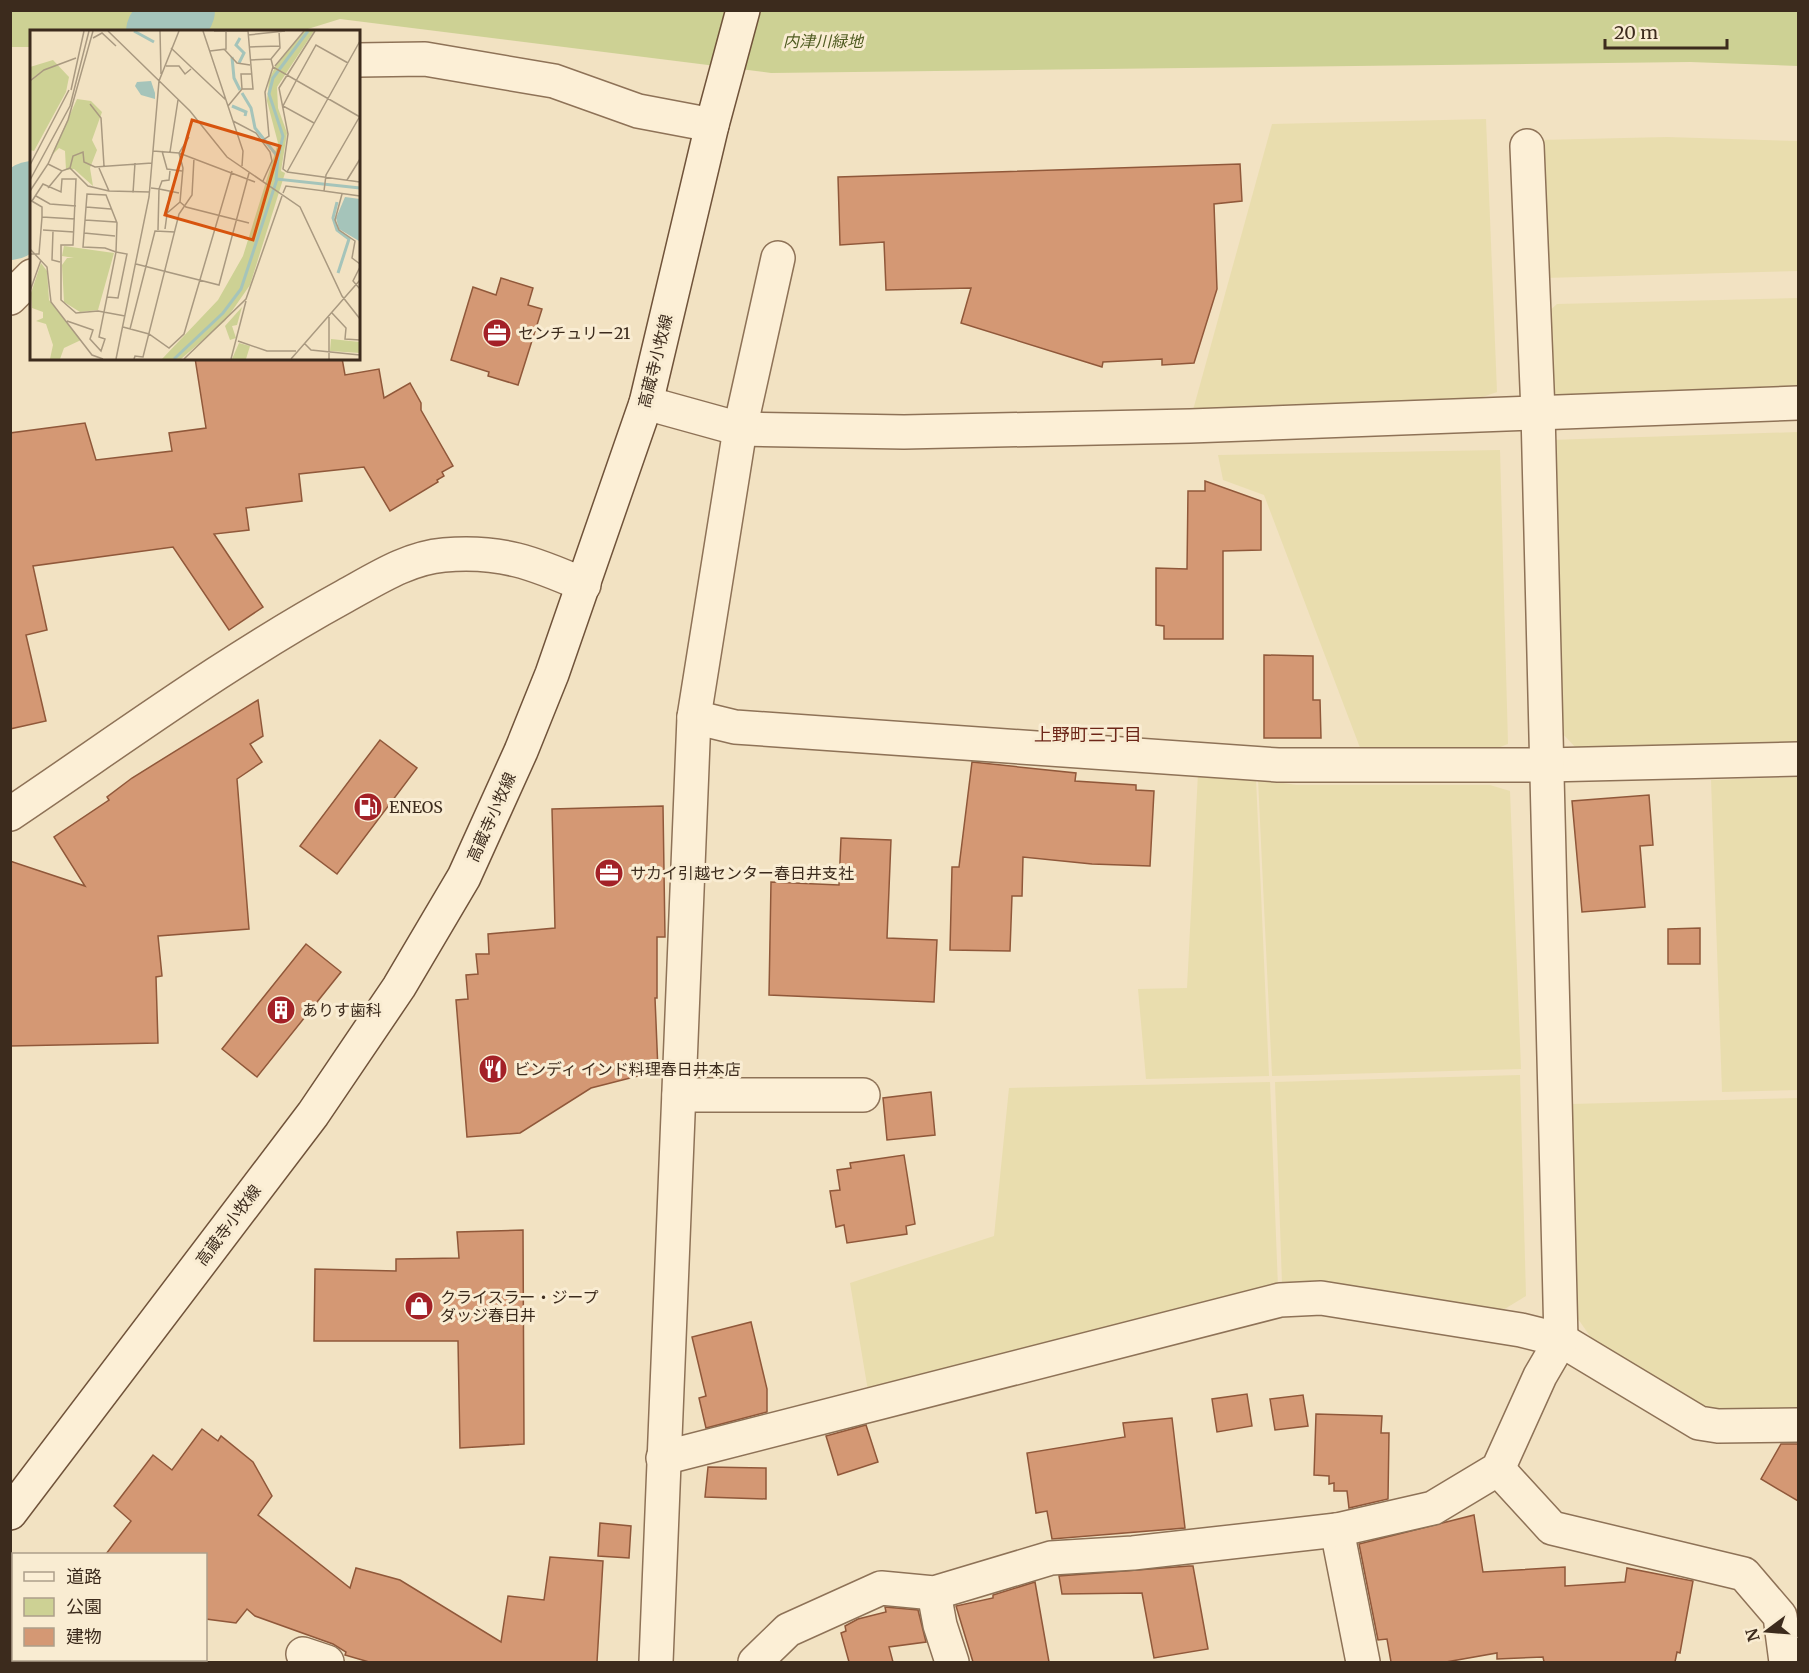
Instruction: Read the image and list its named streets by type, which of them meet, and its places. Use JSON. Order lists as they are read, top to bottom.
{
  "streets": {
    "street": ["高蔵寺小牧線"]
  },
  "districts": ["上野町三丁目"],
  "parks": ["内津川緑地"],
  "places": {
    "office": ["センチュリー21", "サカイ引越センター春日井支社"],
    "fuel station": ["ENEOS"],
    "building": ["ありす歯科"],
    "restaurant": ["ビンディ インド料理春日井本店"],
    "shop": ["クライスラー・ジープ ダッジ春日井"]
  },
  "legend": ["道路", "公園", "建物"],
  "scale_bar": "20 m",
  "north": "left"
}
